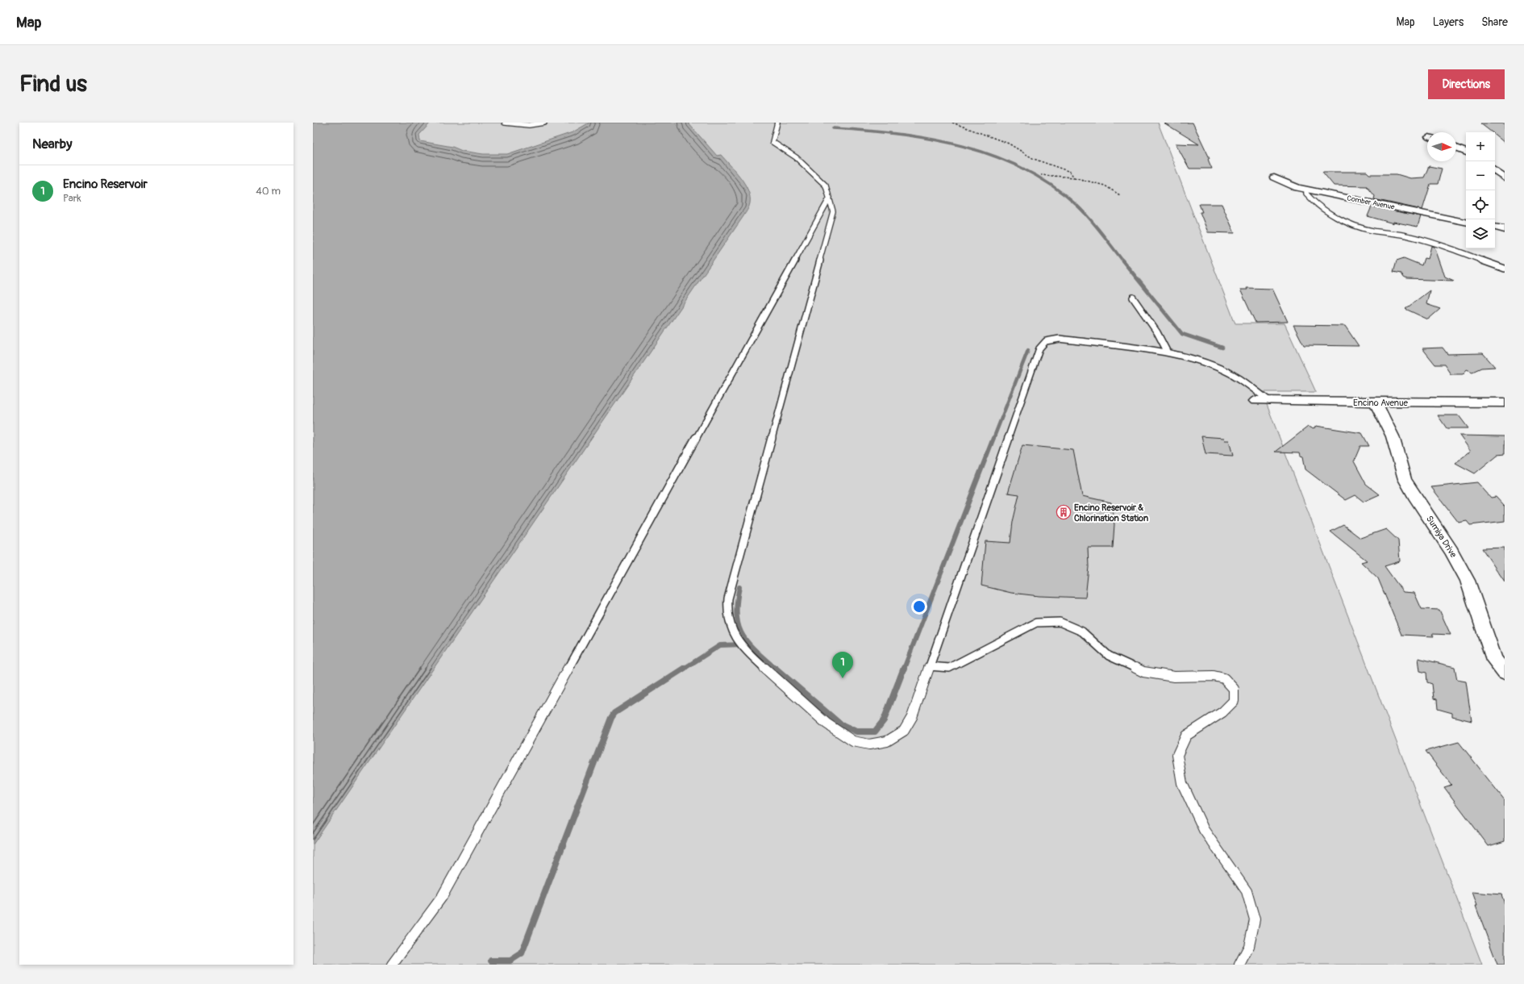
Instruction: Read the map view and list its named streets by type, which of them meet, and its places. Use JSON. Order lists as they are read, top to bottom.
{
  "streets": {
    "street": ["Comber Avenue", "Encino Avenue", "Sumiya Drive"]
  },
  "crossings": [
    ["Encino Avenue", "Sumiya Drive"]
  ],
  "places": {
    "building": ["Encino Reservoir & Chlorination Station"]
  },
  "north": "right",
  "page": {
    "header": "Map",
    "nav": ["Map", "Layers", "Share"],
    "buttons": "Directions",
    "title": "Find us",
    "heading": "Nearby",
    "map_buttons": ["+", "−"],
    "list": [
      {
        "mark": "1",
        "name": "Encino Reservoir",
        "note": "Park",
        "value": "40 m"
      }
    ],
    "pins": "1"
  }
}
